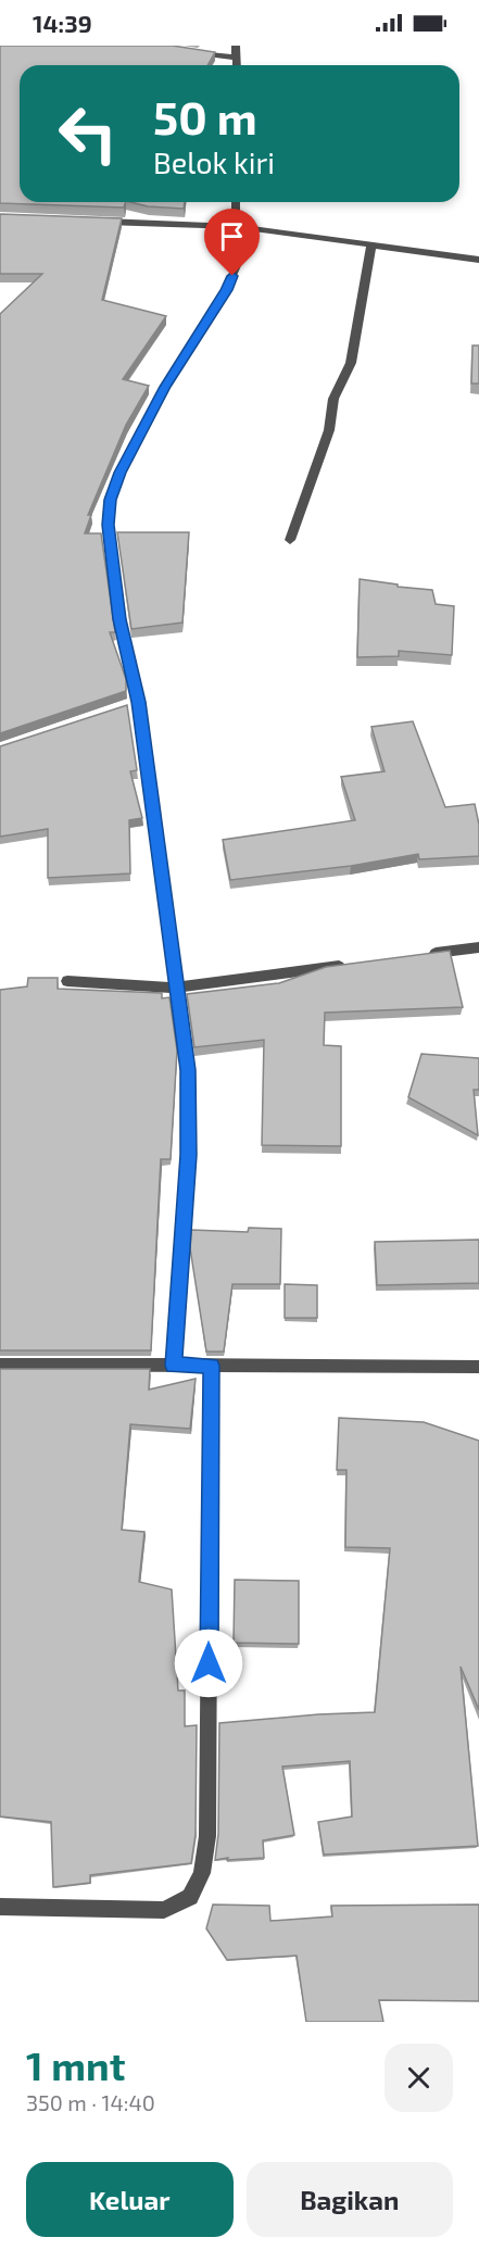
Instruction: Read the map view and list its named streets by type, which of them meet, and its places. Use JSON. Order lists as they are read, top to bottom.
{
  "page": {
    "status": "14:39",
    "turn": ["50 m", "Belok kiri"],
    "heading": ["1 mnt", "350 m · 14:40"],
    "buttons": ["Keluar", "Bagikan"]
  }
}
